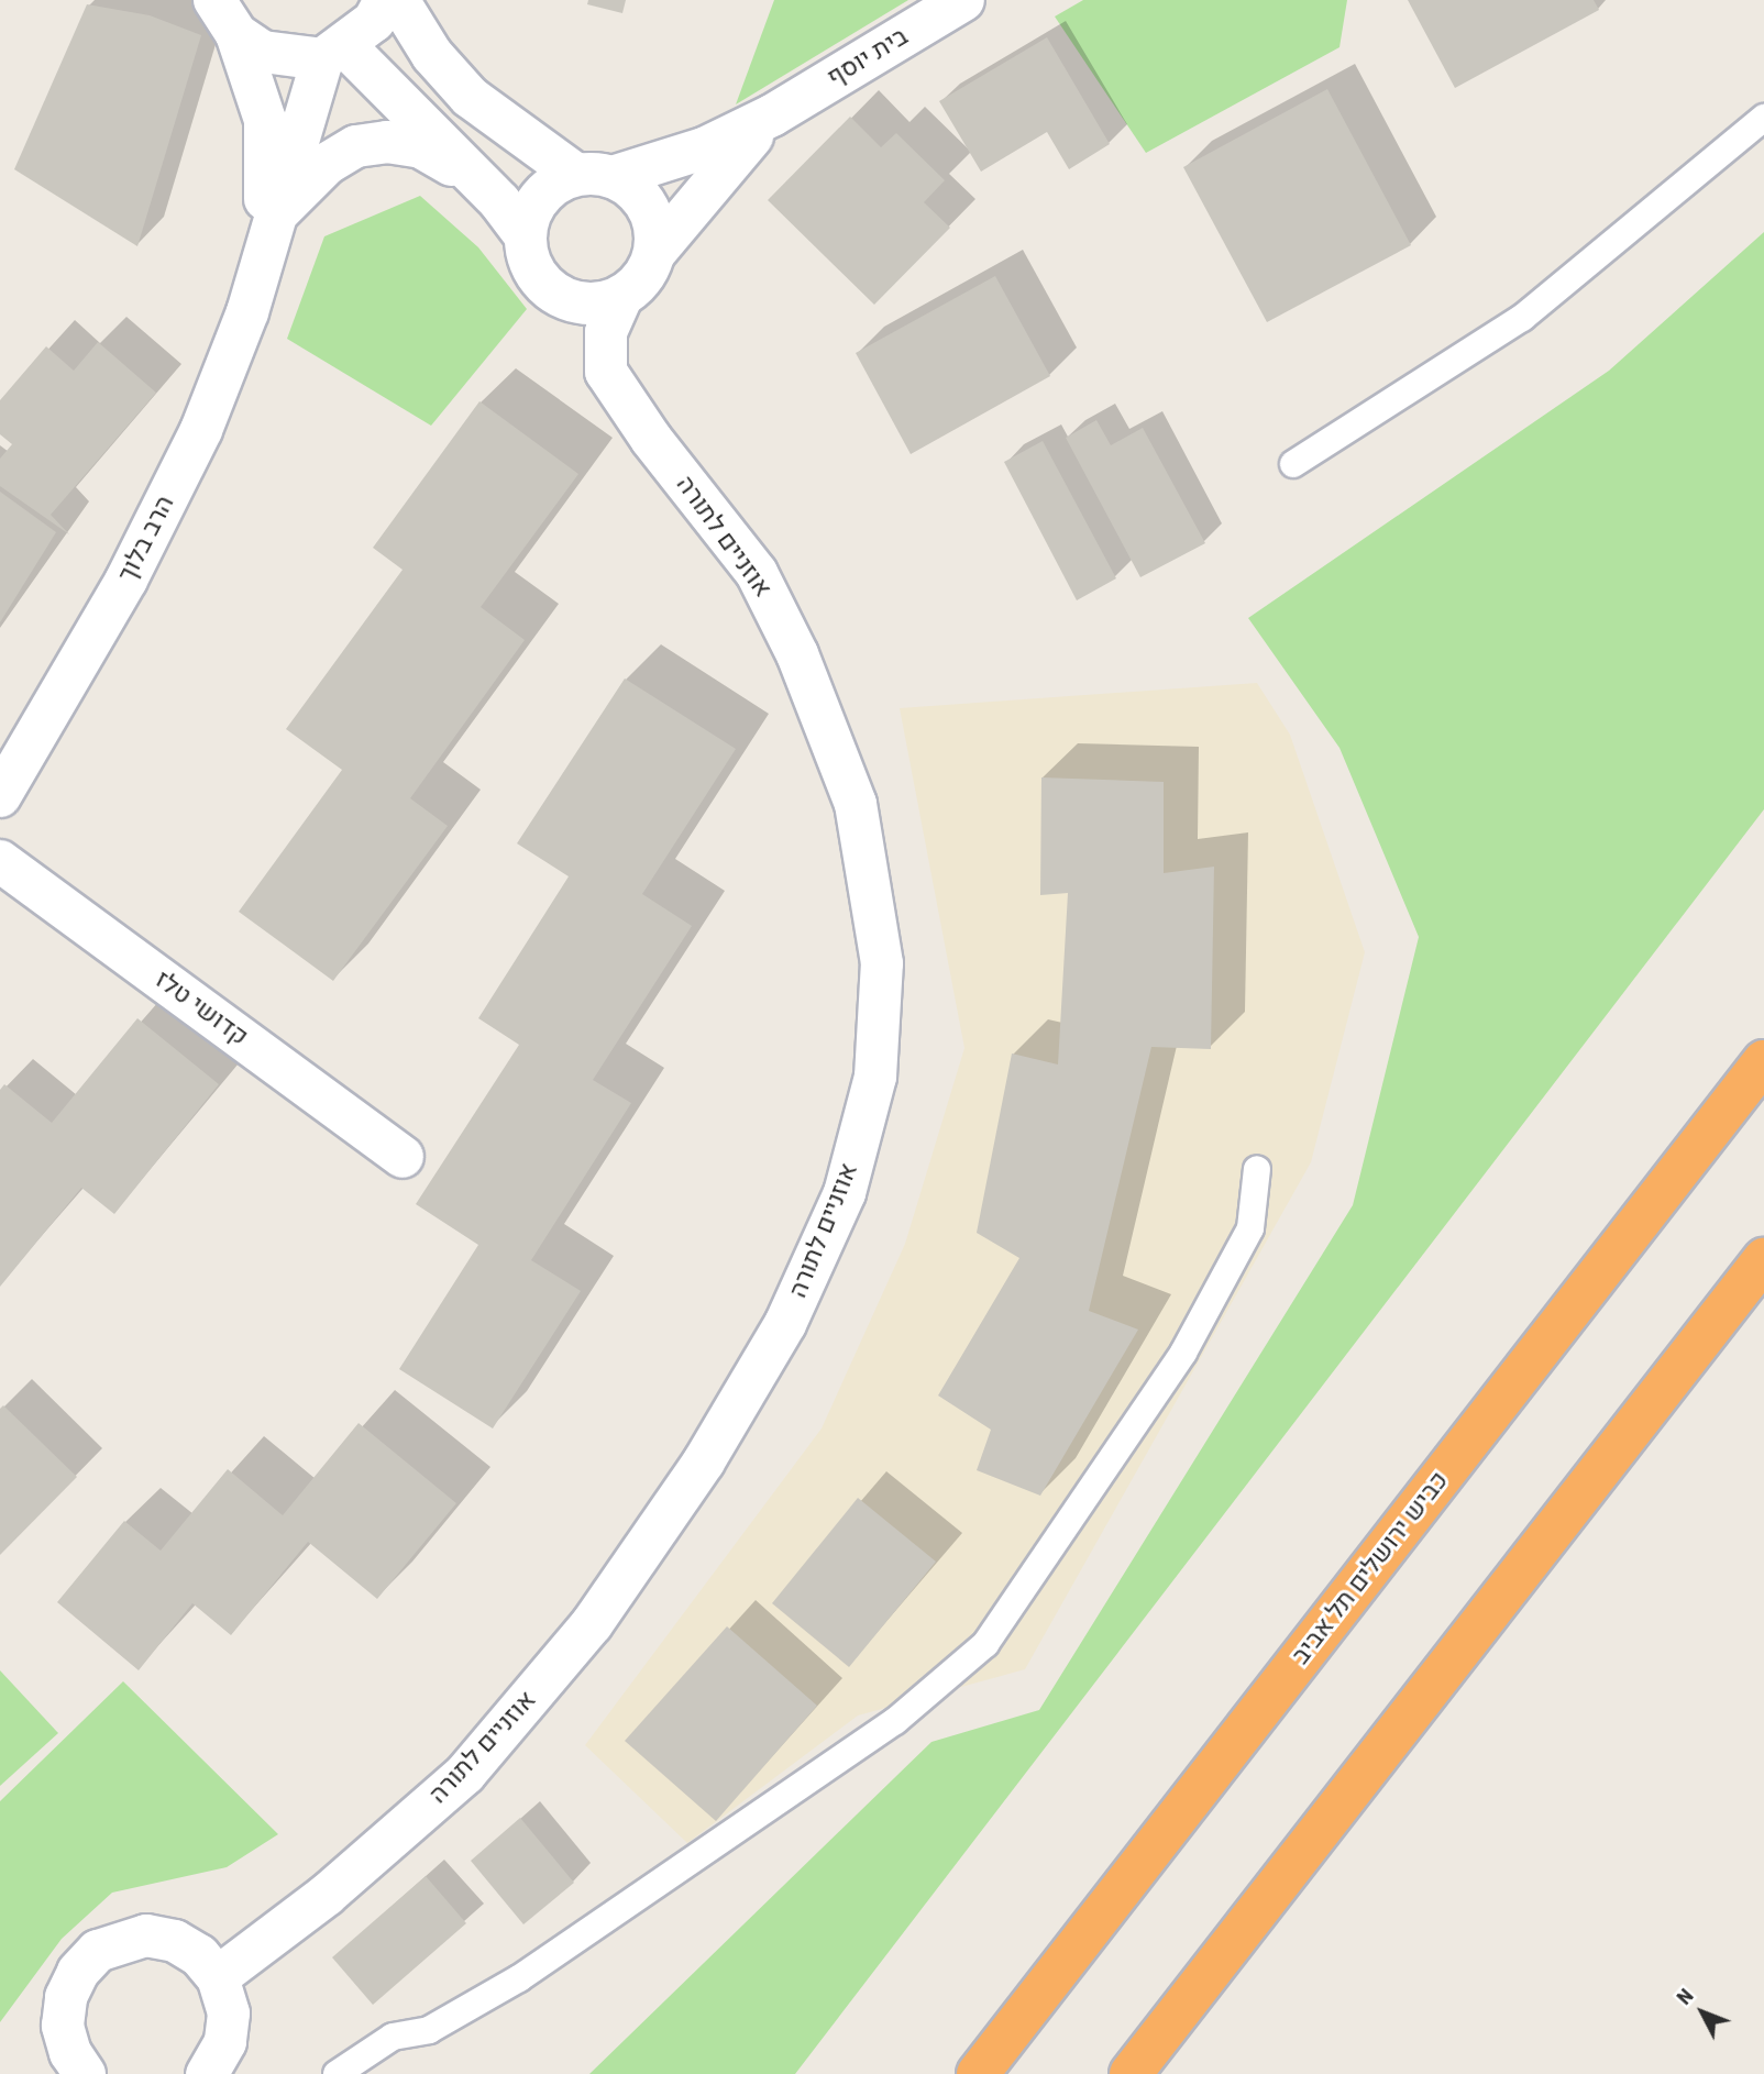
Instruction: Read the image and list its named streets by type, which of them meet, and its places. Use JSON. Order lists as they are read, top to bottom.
{
  "streets": {
    "highway": ["כביש ירושלים תל אביב"],
    "street": [
      "בית יוסף",
      "אוזניים לתורה",
      "הרב בלוך",
      "קדושי טלז"
    ]
  },
  "north": "top left"
}
